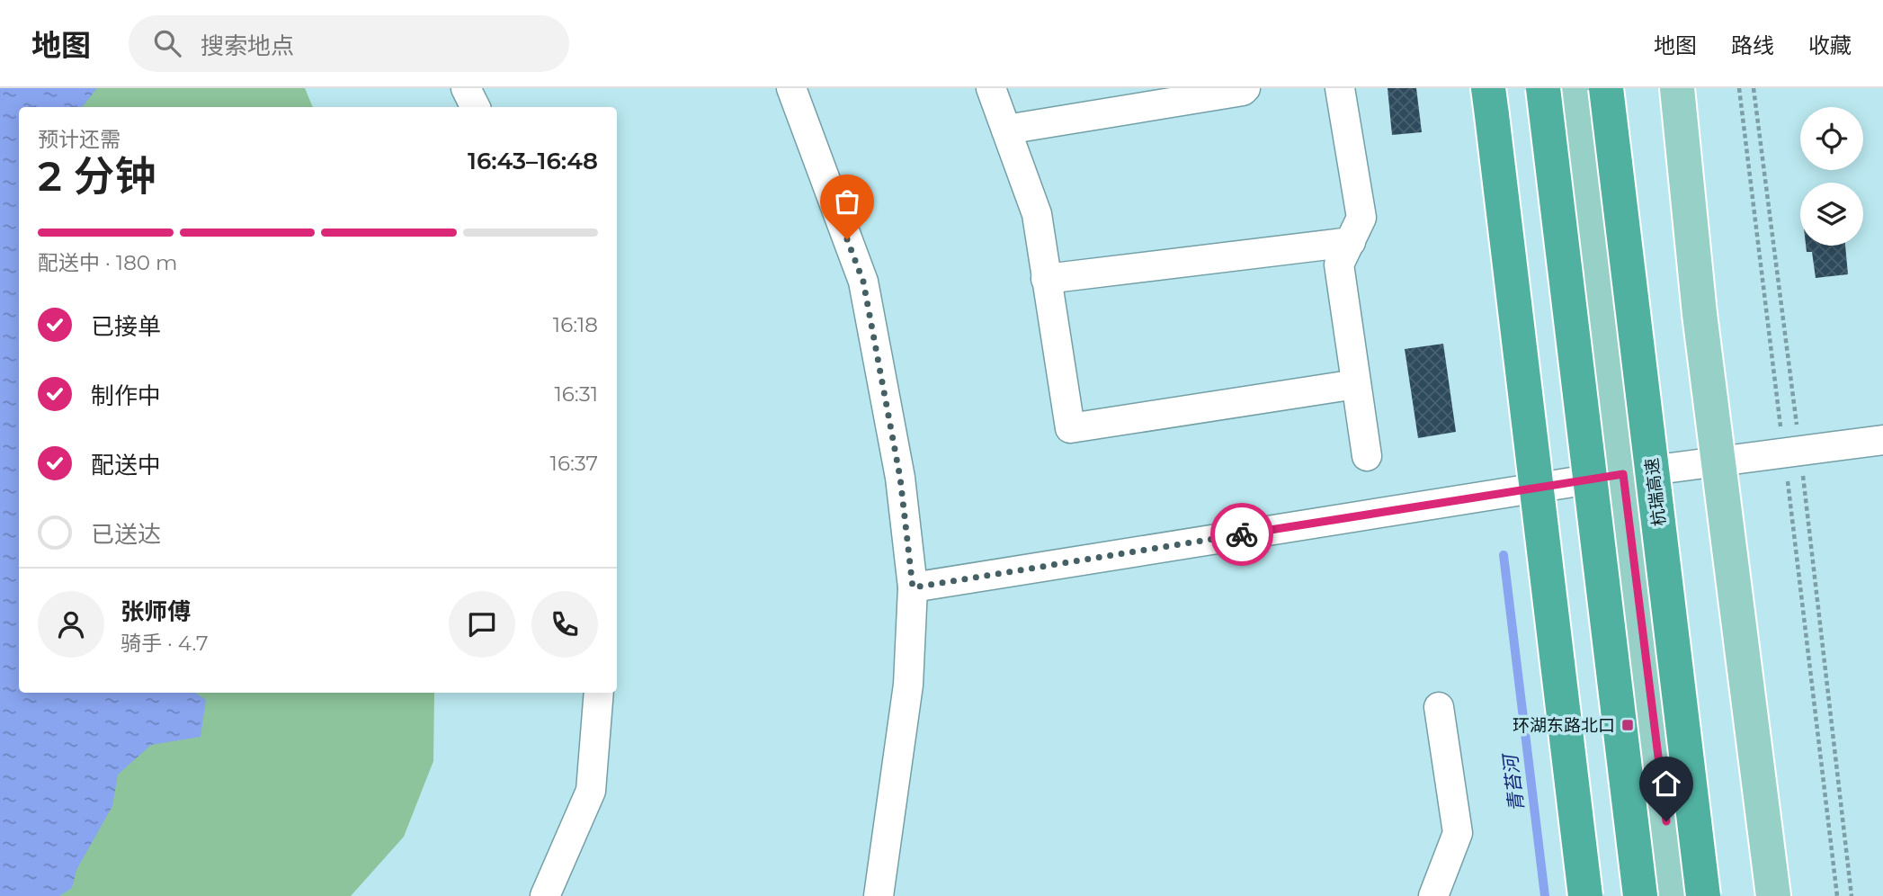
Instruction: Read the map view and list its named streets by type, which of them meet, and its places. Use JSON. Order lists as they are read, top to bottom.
{
  "streets": {
    "highway": ["杭瑞高速"]
  },
  "water": ["青苔河"],
  "places": {
    "transit": ["环湖东路北口"]
  },
  "page": {
    "header": "地图",
    "search": "搜索地点",
    "nav": ["地图", "路线", "收藏"],
    "heading": ["2 分钟", "预计还需", "16:43–16:48"],
    "panel": ["张师傅", "骑手 · 4.7"],
    "bar": "配送中 · 180 m",
    "list": [
      ["已接单", "16:18"],
      ["制作中", "16:31"],
      ["配送中", "16:37"],
      "已送达"
    ]
  }
}
